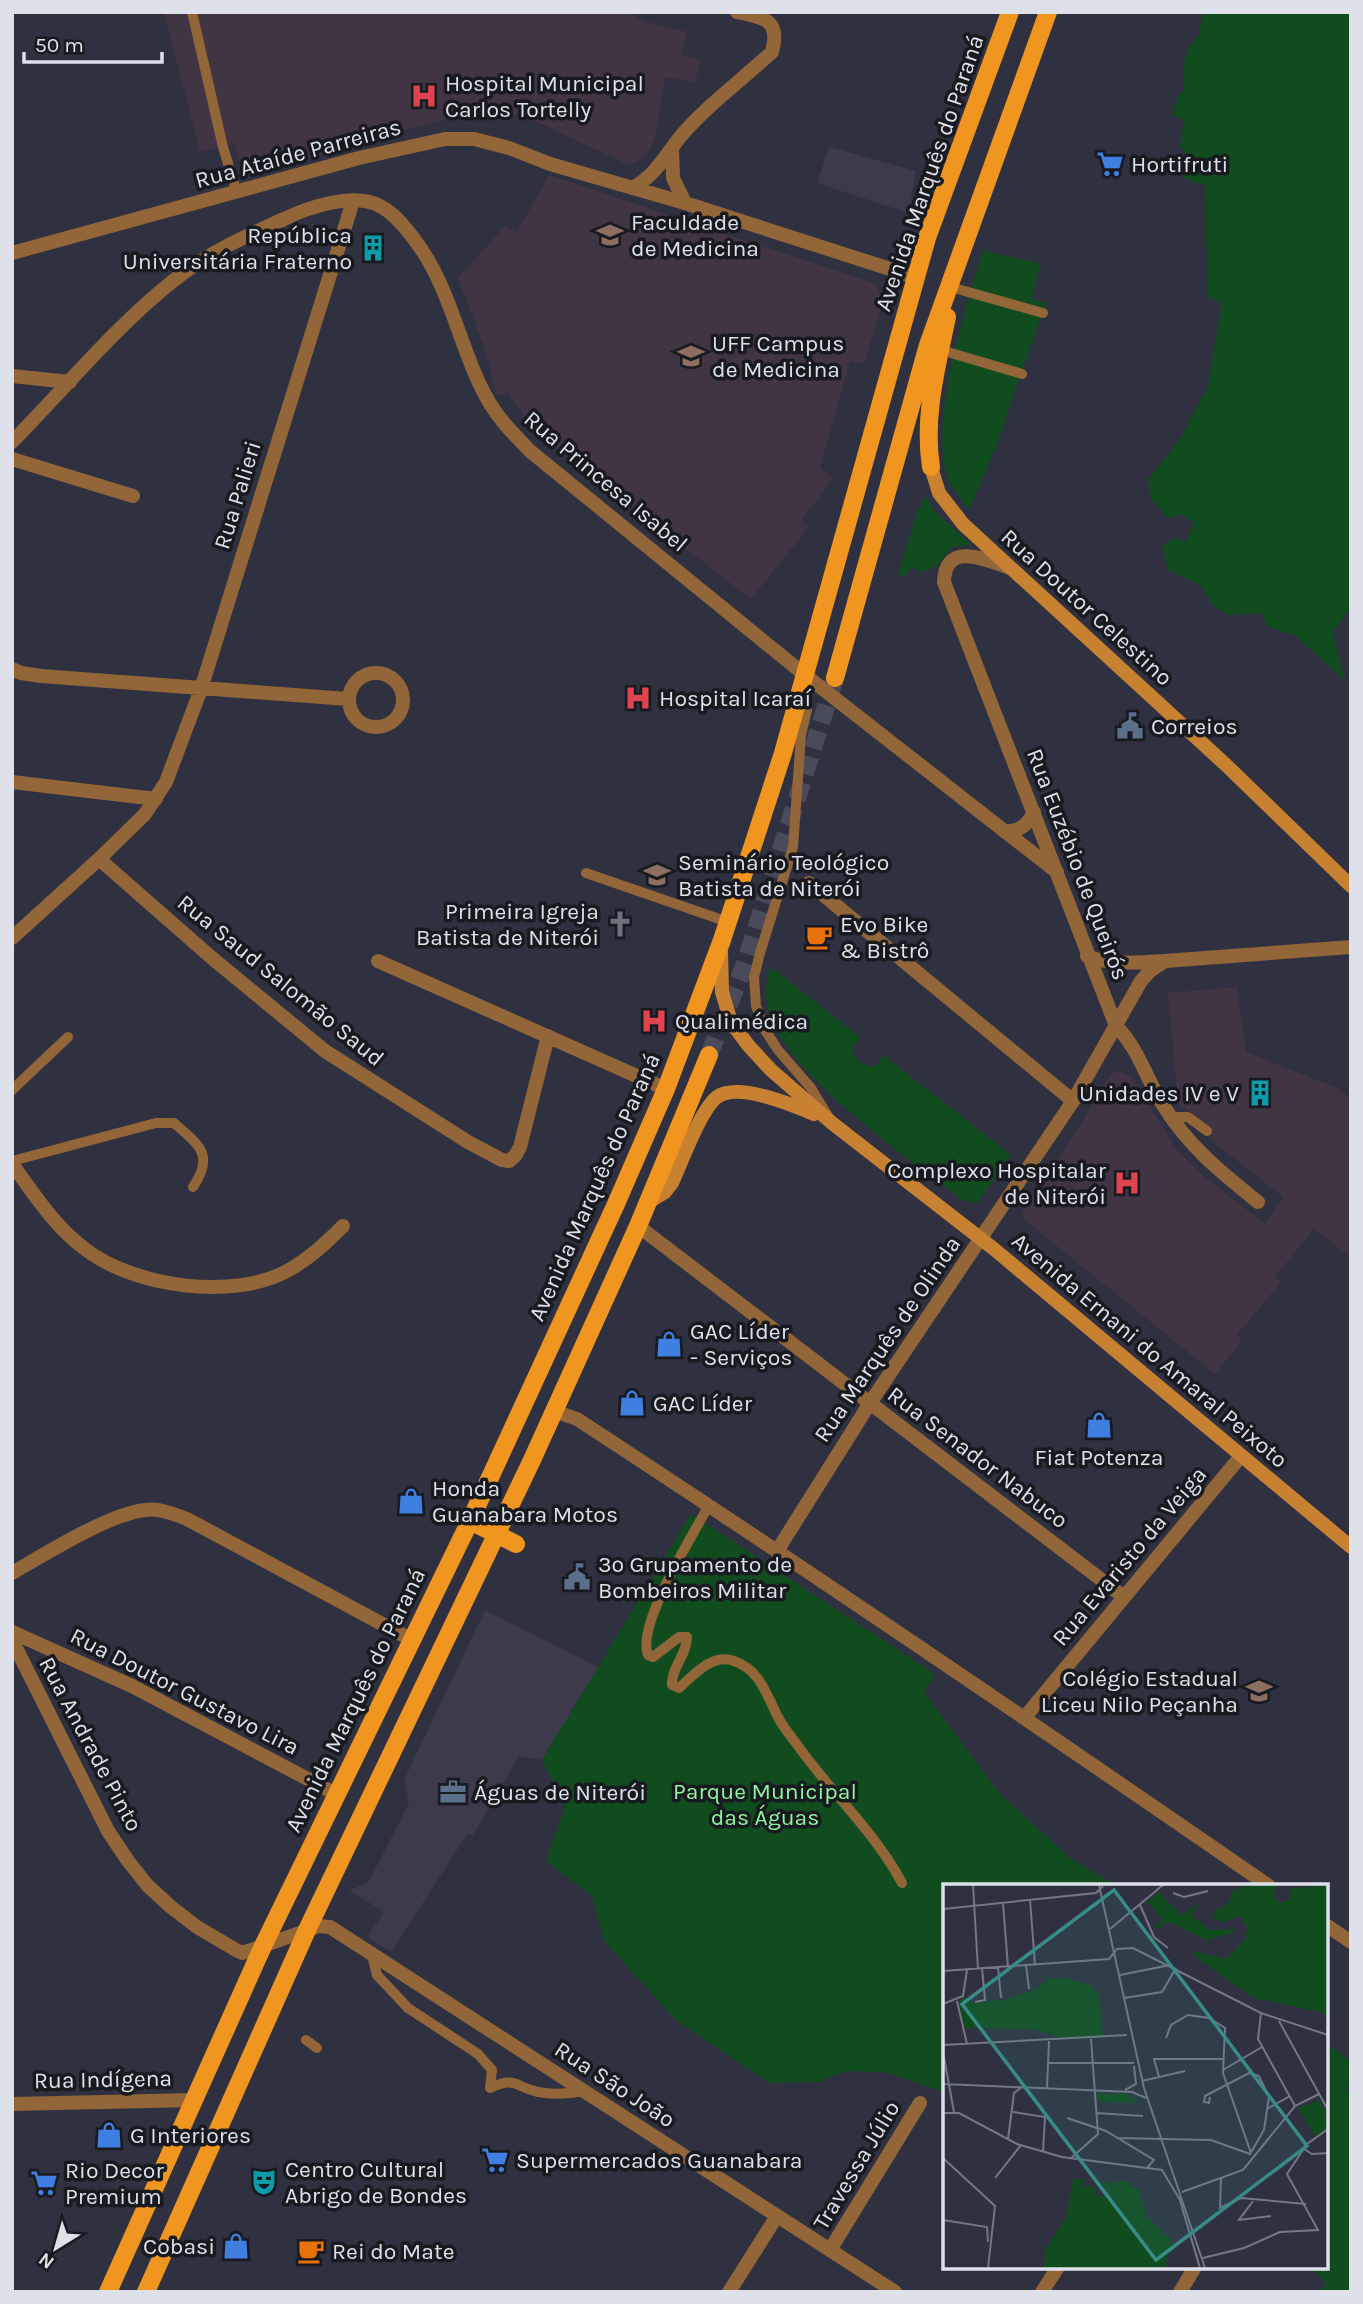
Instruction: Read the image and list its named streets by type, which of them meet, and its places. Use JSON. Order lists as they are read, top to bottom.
{
  "streets": {
    "main road": ["Avenida Marquês do Paraná", "Rua Doutor Celestino", "Avenida Ernani do Amaral Peixoto"],
    "street": [
      "Rua Ataíde Parreiras",
      "Rua Princesa Isabel",
      "Rua Palieri",
      "Rua Euzébio de Queirós",
      "Rua Saud Salomão Saud",
      "Rua Marquês de Olinda",
      "Rua Senador Nabuco",
      "Rua Evaristo da Veiga",
      "Rua Doutor Gustavo Lira",
      "Rua Andrade Pinto",
      "Rua Indígena",
      "Rua São João",
      "Travessa Júlio"
    ]
  },
  "crossings": [
    ["Rua Ataíde Parreiras", "Avenida Marquês do Paraná"],
    ["Avenida Marquês do Paraná", "Rua Princesa Isabel"],
    ["Avenida Marquês do Paraná", "Avenida Ernani do Amaral Peixoto"],
    ["Avenida Marquês do Paraná", "Rua Doutor Gustavo Lira"],
    ["Avenida Marquês do Paraná", "Rua Andrade Pinto"],
    ["Avenida Marquês do Paraná", "Rua Indígena"],
    ["Rua Princesa Isabel", "Rua Palieri"],
    ["Rua Princesa Isabel", "Rua Euzébio de Queirós"],
    ["Rua Palieri", "Rua Saud Salomão Saud"],
    ["Rua Doutor Celestino", "Rua Euzébio de Queirós"],
    ["Rua Euzébio de Queirós", "Rua Marquês de Olinda"],
    ["Rua Marquês de Olinda", "Avenida Ernani do Amaral Peixoto"],
    ["Rua Marquês de Olinda", "Rua Senador Nabuco"],
    ["Avenida Ernani do Amaral Peixoto", "Rua Evaristo da Veiga"],
    ["Rua Senador Nabuco", "Rua Evaristo da Veiga"],
    ["Rua Andrade Pinto", "Rua São João"],
    ["Rua São João", "Travessa Júlio"]
  ],
  "parks": ["Parque Municipal das Águas"],
  "places": {
    "hospital": [
      "Hospital Municipal Carlos Tortelly",
      "Hospital Icaraí",
      "Qualimédica",
      "Complexo Hospitalar de Niterói"
    ],
    "supermarket": ["Hortifruti", "Supermercados Guanabara", "Rio Decor Premium"],
    "school or university": [
      "Faculdade de Medicina",
      "UFF Campus de Medicina",
      "Seminário Teológico Batista de Niterói",
      "Colégio Estadual Liceu Nilo Peçanha"
    ],
    "building": ["República Universitária Fraterno", "Unidades IV e V"],
    "public building": ["Correios", "3º Grupamento de Bombeiros Militar"],
    "church": ["Primeira Igreja Batista de Niterói"],
    "cafe": ["Evo Bike & Bistrô", "Rei do Mate"],
    "shop": [
      "GAC Líder - Serviços",
      "GAC Líder",
      "Fiat Potenza",
      "Honda Guanabara Motos",
      "G Interiores",
      "Cobasi"
    ],
    "office": ["Águas de Niterói"],
    "theatre": ["Centro Cultural Abrigo de Bondes"]
  },
  "scale_bar": "50 m",
  "north": "bottom left"
}
